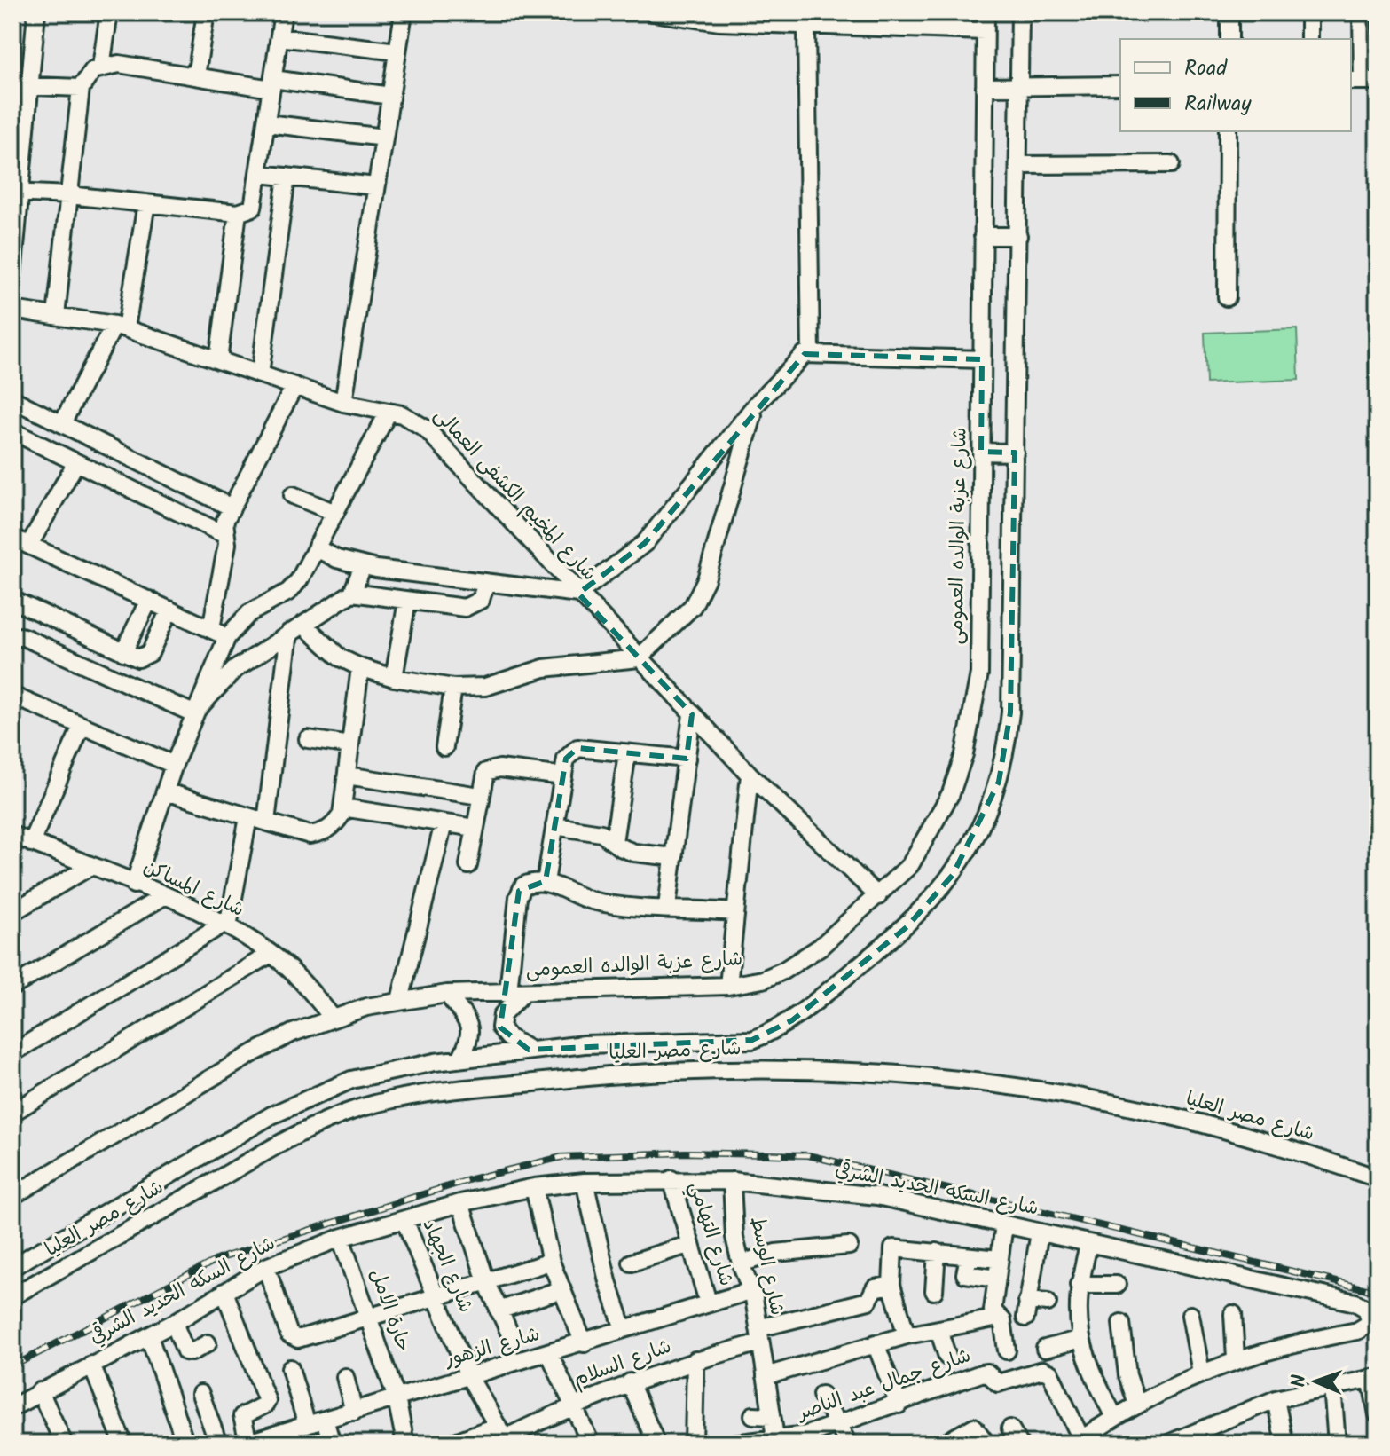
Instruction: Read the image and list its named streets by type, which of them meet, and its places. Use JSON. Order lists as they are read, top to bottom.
{
  "streets": {
    "street": [
      "شارع المخيم الكشفى العمالى",
      "شارع عزبة الوالده العمومى",
      "شارع المساكن",
      "شارع مصر العليا",
      "شارع السكه الحديد الشرقي",
      "شارع التهامي",
      "شارع الجهاد",
      "شارع الوسط",
      "حارة الامل",
      "شارع الزهور",
      "شارع السلام",
      "شارع جمال عبد الناصر"
    ]
  },
  "crossings": [
    ["شارع المخيم الكشفى العمالى", "شارع عزبة الوالده العمومى"],
    ["شارع عزبة الوالده العمومى", "شارع المساكن"],
    ["شارع السكه الحديد الشرقي", "شارع التهامي"],
    ["شارع السكه الحديد الشرقي", "شارع الجهاد"],
    ["شارع السكه الحديد الشرقي", "شارع الوسط"],
    ["شارع السكه الحديد الشرقي", "حارة الامل"],
    ["شارع التهامي", "شارع الزهور"],
    ["شارع الجهاد", "شارع الزهور"],
    ["شارع الجهاد", "شارع السلام"],
    ["شارع الوسط", "شارع الزهور"],
    ["شارع الوسط", "شارع السلام"],
    ["شارع الوسط", "شارع جمال عبد الناصر"],
    ["حارة الامل", "شارع الزهور"]
  ],
  "legend": ["Road", "Railway"],
  "north": "left"
}
